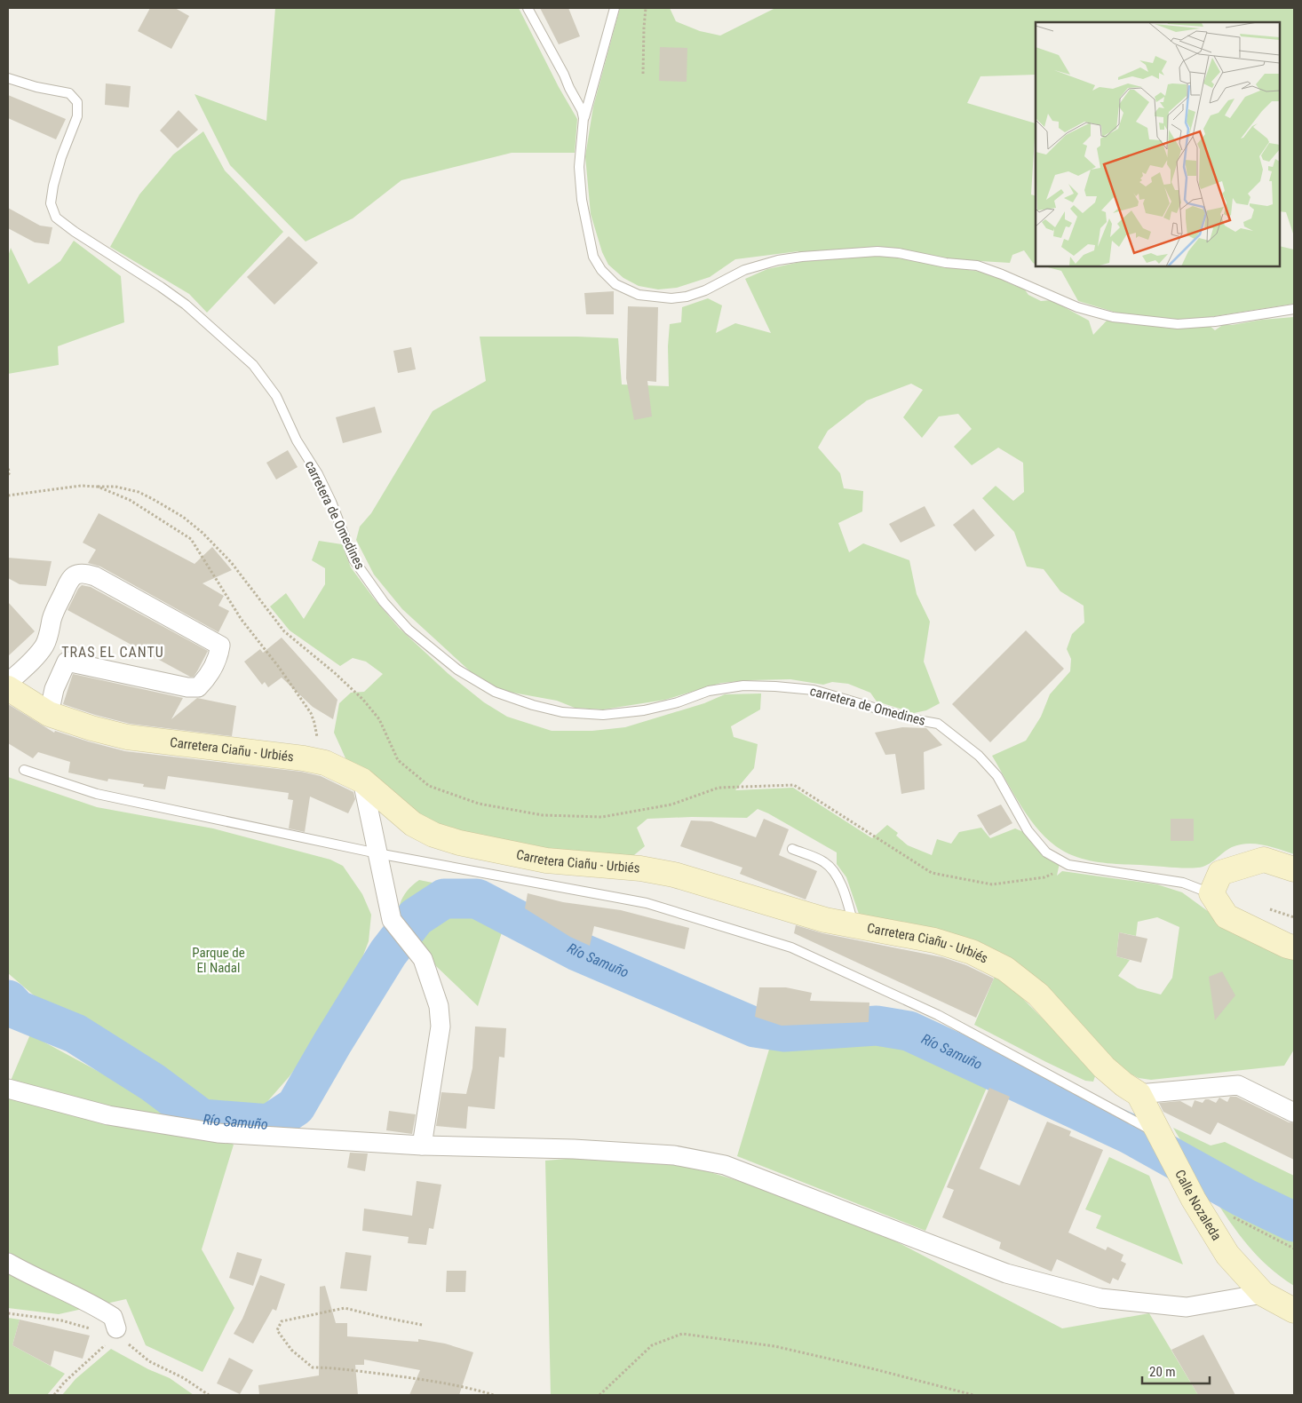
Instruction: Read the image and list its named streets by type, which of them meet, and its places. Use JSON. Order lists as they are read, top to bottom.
{
  "streets": {
    "street": ["Carretera Ciañu - Urbiés", "Calle Nozaleda"],
    "lane": ["carretera de Omedines"]
  },
  "crossings": [
    ["Carretera Ciañu - Urbiés", "Calle Nozaleda"]
  ],
  "districts": ["TRAS EL CANTU"],
  "water": ["Río Samuño"],
  "parks": ["Parque de El Nadal"],
  "scale_bar": "20 m"
}
